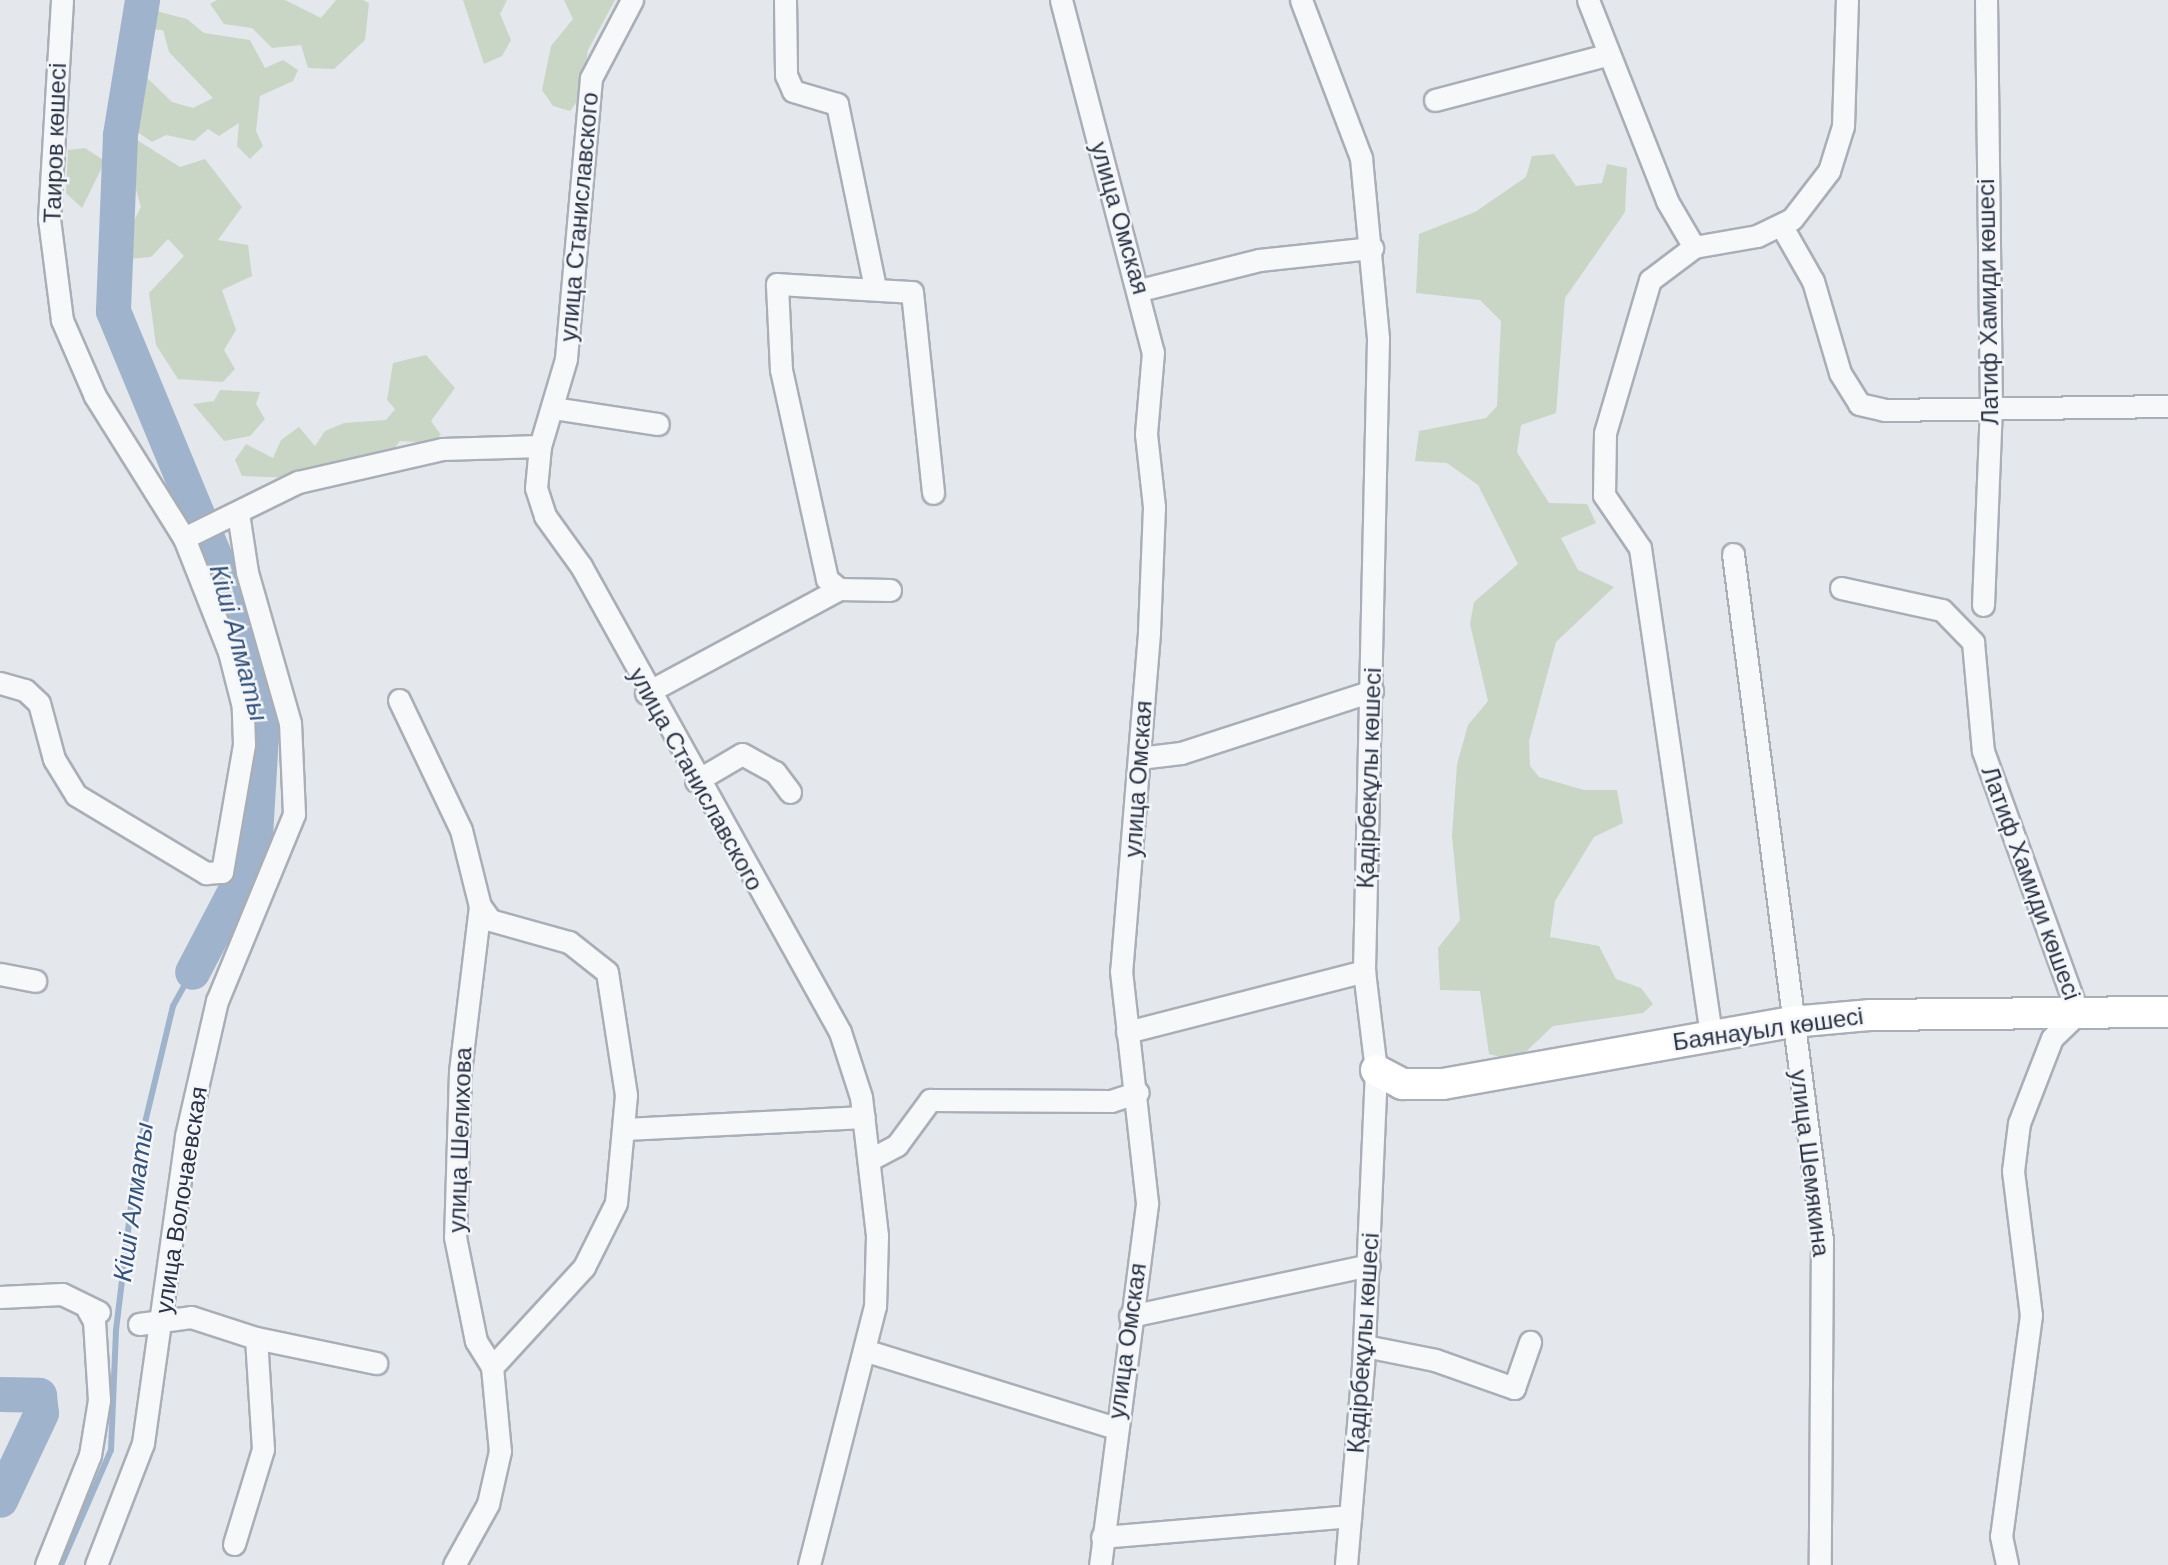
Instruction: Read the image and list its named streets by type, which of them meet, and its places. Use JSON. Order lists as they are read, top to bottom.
{
  "streets": {
    "street": [
      "Таиров көшесі",
      "улица Станиславского",
      "улица Омская",
      "Латиф Хамиди көшесі",
      "Қадірбекұлы көшесі",
      "Баянауыл көшесі",
      "улица Шелихова",
      "улица Шемякина",
      "улица Волочаевская"
    ]
  },
  "crossings": [
    ["Латиф Хамиди көшесі", "Баянауыл көшесі"],
    ["Қадірбекұлы көшесі", "Баянауыл көшесі"],
    ["Баянауыл көшесі", "улица Шемякина"]
  ],
  "water": ["Кіші Алматы"]
}
